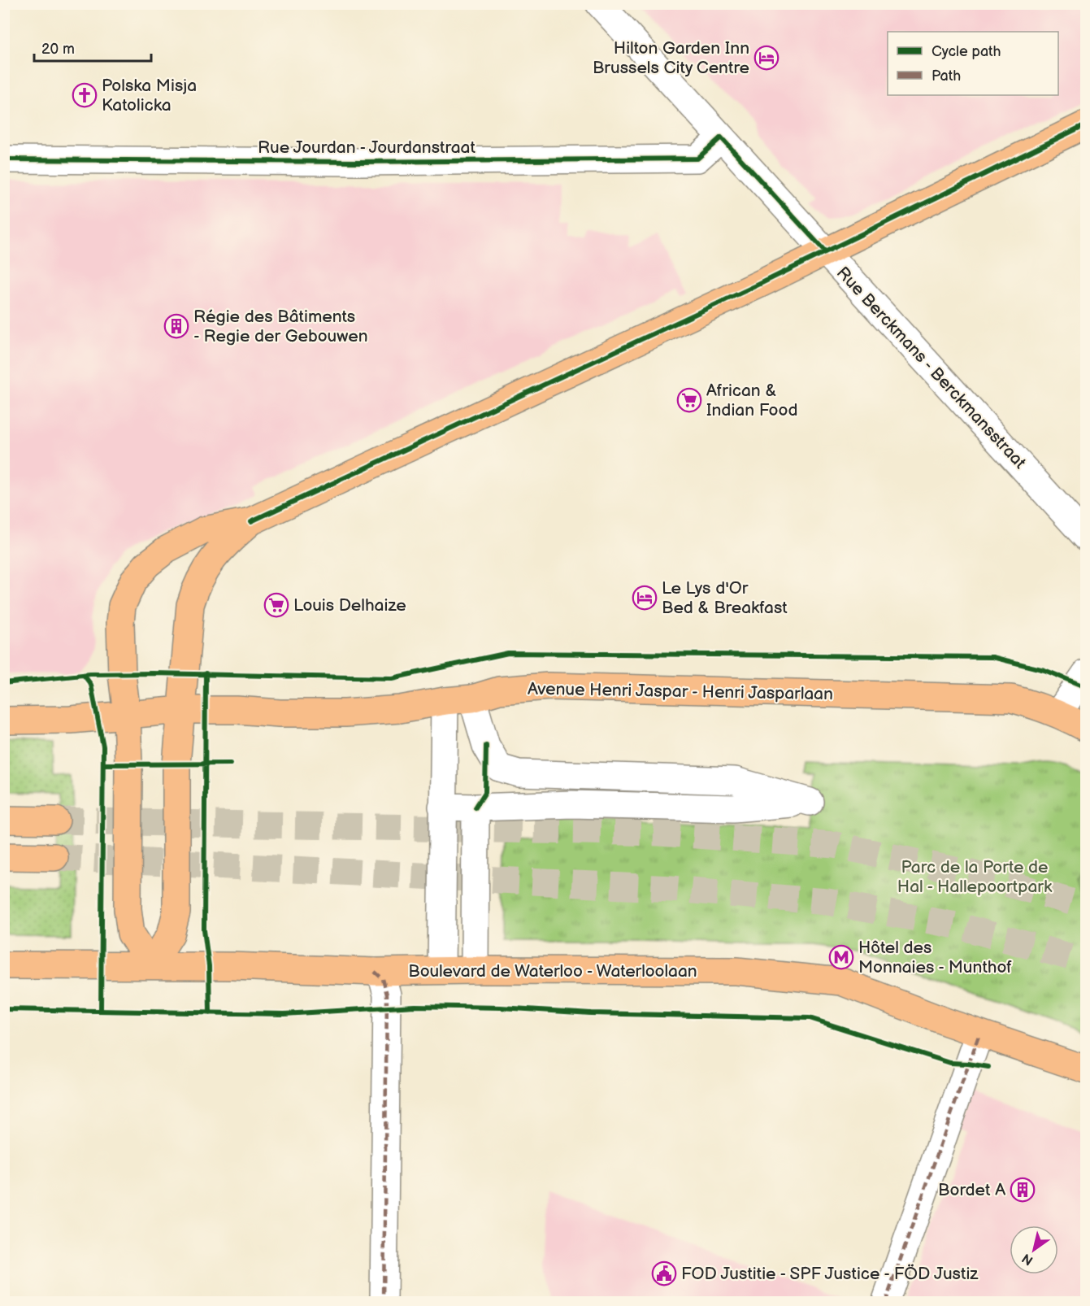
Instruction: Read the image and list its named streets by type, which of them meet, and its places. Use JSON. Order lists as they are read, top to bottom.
{
  "streets": {
    "main road": ["Avenue Henri Jaspar - Henri Jasparlaan", "Boulevard de Waterloo - Waterloolaan"],
    "street": ["Rue Jourdan - Jourdanstraat", "Rue Berckmans - Berckmansstraat"]
  },
  "crossings": [
    ["Rue Jourdan - Jourdanstraat", "Rue Berckmans - Berckmansstraat"]
  ],
  "parks": ["Parc de la Porte de Hal - Hallepoortpark"],
  "places": {
    "hotel": ["Hilton Garden Inn Brussels City Centre", "Le Lys d'Or Bed & Breakfast"],
    "church": ["Polska Misja Katolicka"],
    "building": ["Régie des Bâtiments - Regie der Gebouwen", "Bordet A"],
    "supermarket": ["African & Indian Food", "Louis Delhaize"],
    "metro station": ["Hôtel des Monnaies - Munthof"],
    "public building": ["FOD Justitie - SPF Justice - FÖD Justiz"]
  },
  "legend": ["Cycle path", "Path"],
  "scale_bar": "20 m",
  "north": "bottom left"
}
